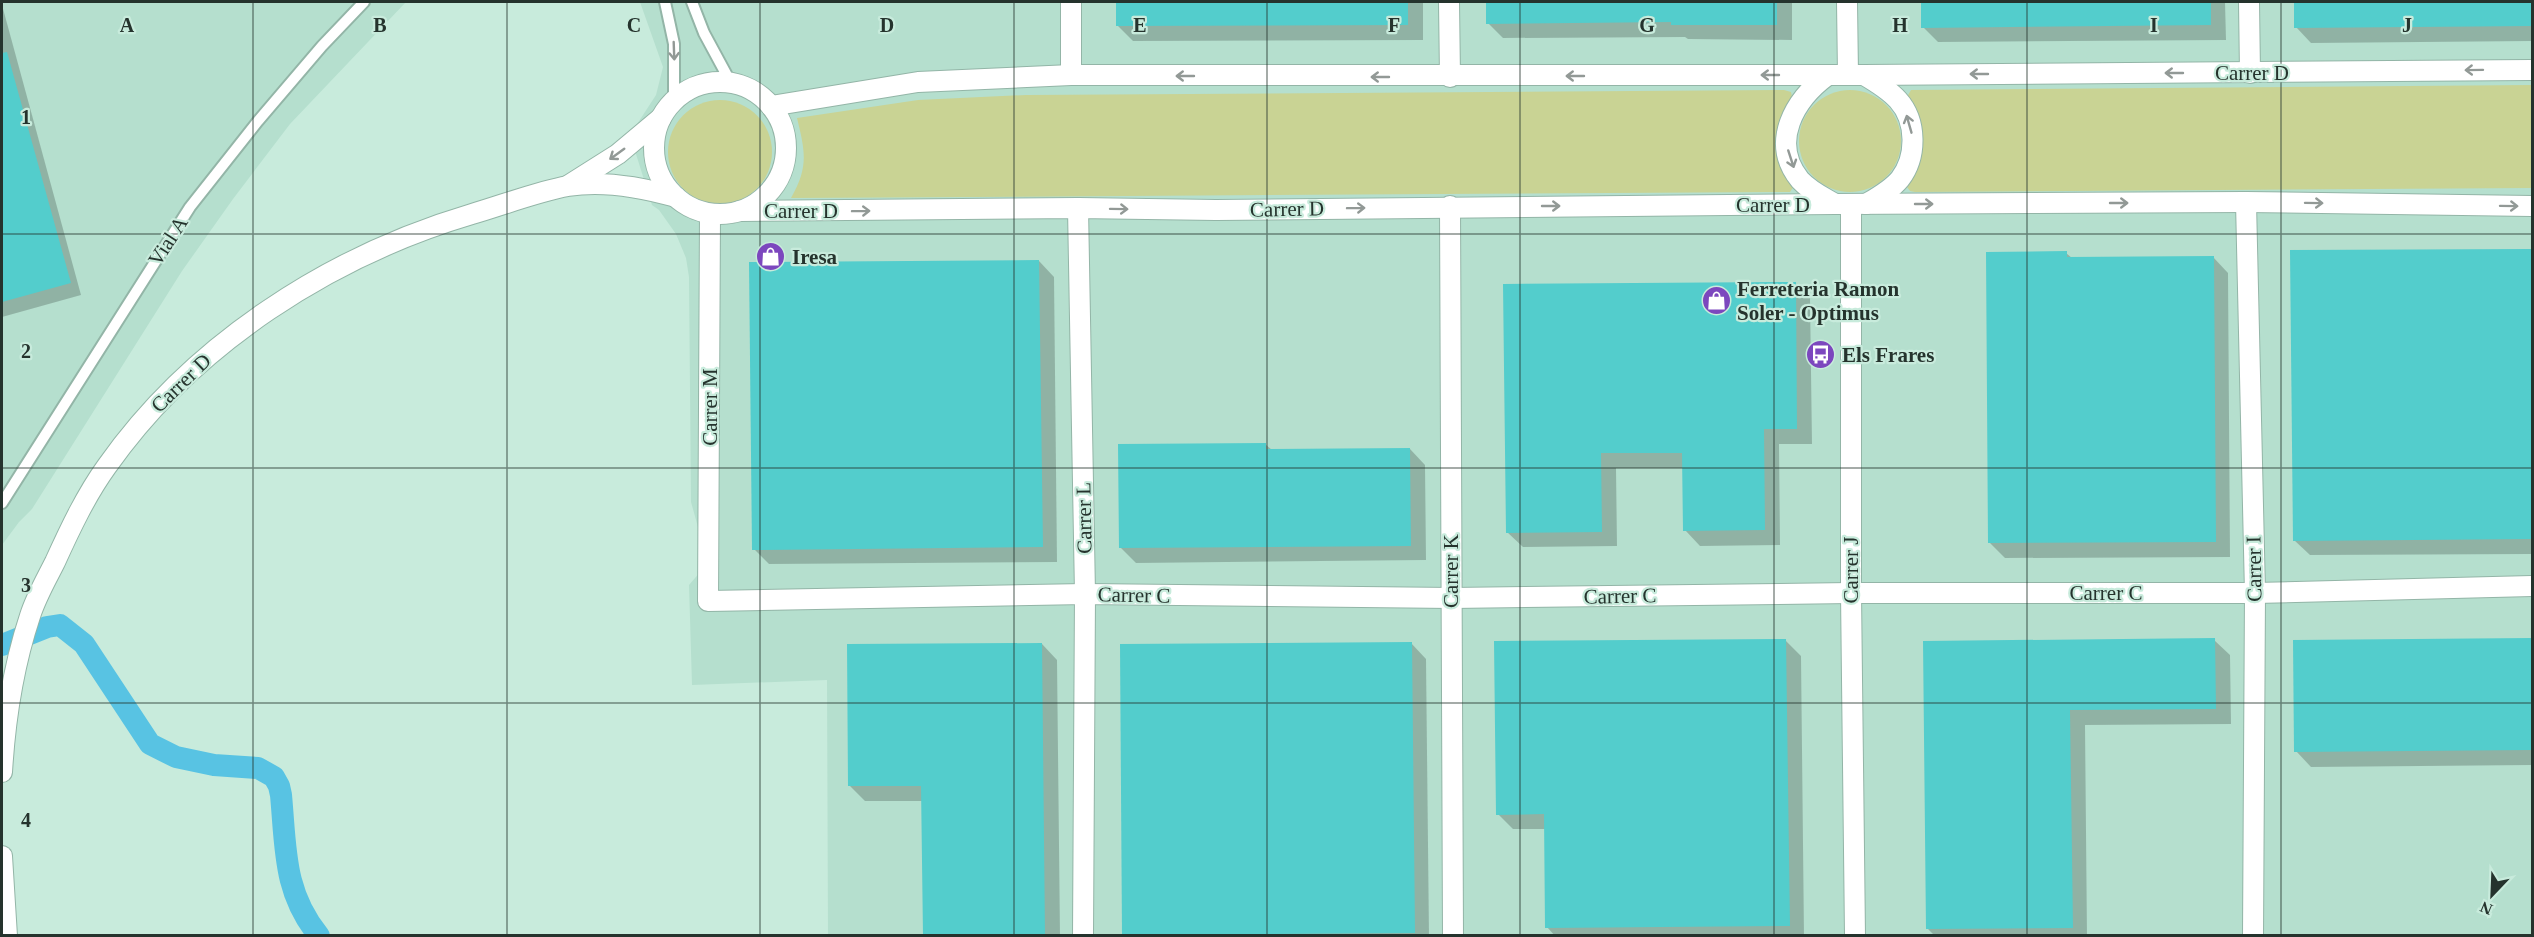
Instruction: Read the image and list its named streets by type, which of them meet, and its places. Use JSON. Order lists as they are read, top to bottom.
{
  "streets": {
    "street": [
      "Carrer D",
      "Carrer M",
      "Carrer L",
      "Carrer I",
      "Carrer J",
      "Carrer K",
      "Carrer C"
    ],
    "lane": ["Vial A"]
  },
  "crossings": [
    ["Carrer D", "Carrer M"],
    ["Carrer D", "Carrer L"],
    ["Carrer D", "Carrer I"],
    ["Carrer D", "Carrer J"],
    ["Carrer D", "Carrer K"],
    ["Carrer M", "Carrer C"],
    ["Carrer L", "Carrer C"],
    ["Carrer I", "Carrer C"],
    ["Carrer J", "Carrer C"],
    ["Carrer K", "Carrer C"]
  ],
  "places": {
    "shop": ["Iresa", "Ferreteria Ramon Soler - Optimus"],
    "bus stop": ["Els Frares"]
  },
  "north": "bottom left",
  "grid": {
    "columns": [
      "A",
      "B",
      "C",
      "D",
      "E",
      "F",
      "G",
      "H",
      "I",
      "J"
    ],
    "rows": [
      "1",
      "2",
      "3",
      "4"
    ]
  }
}
